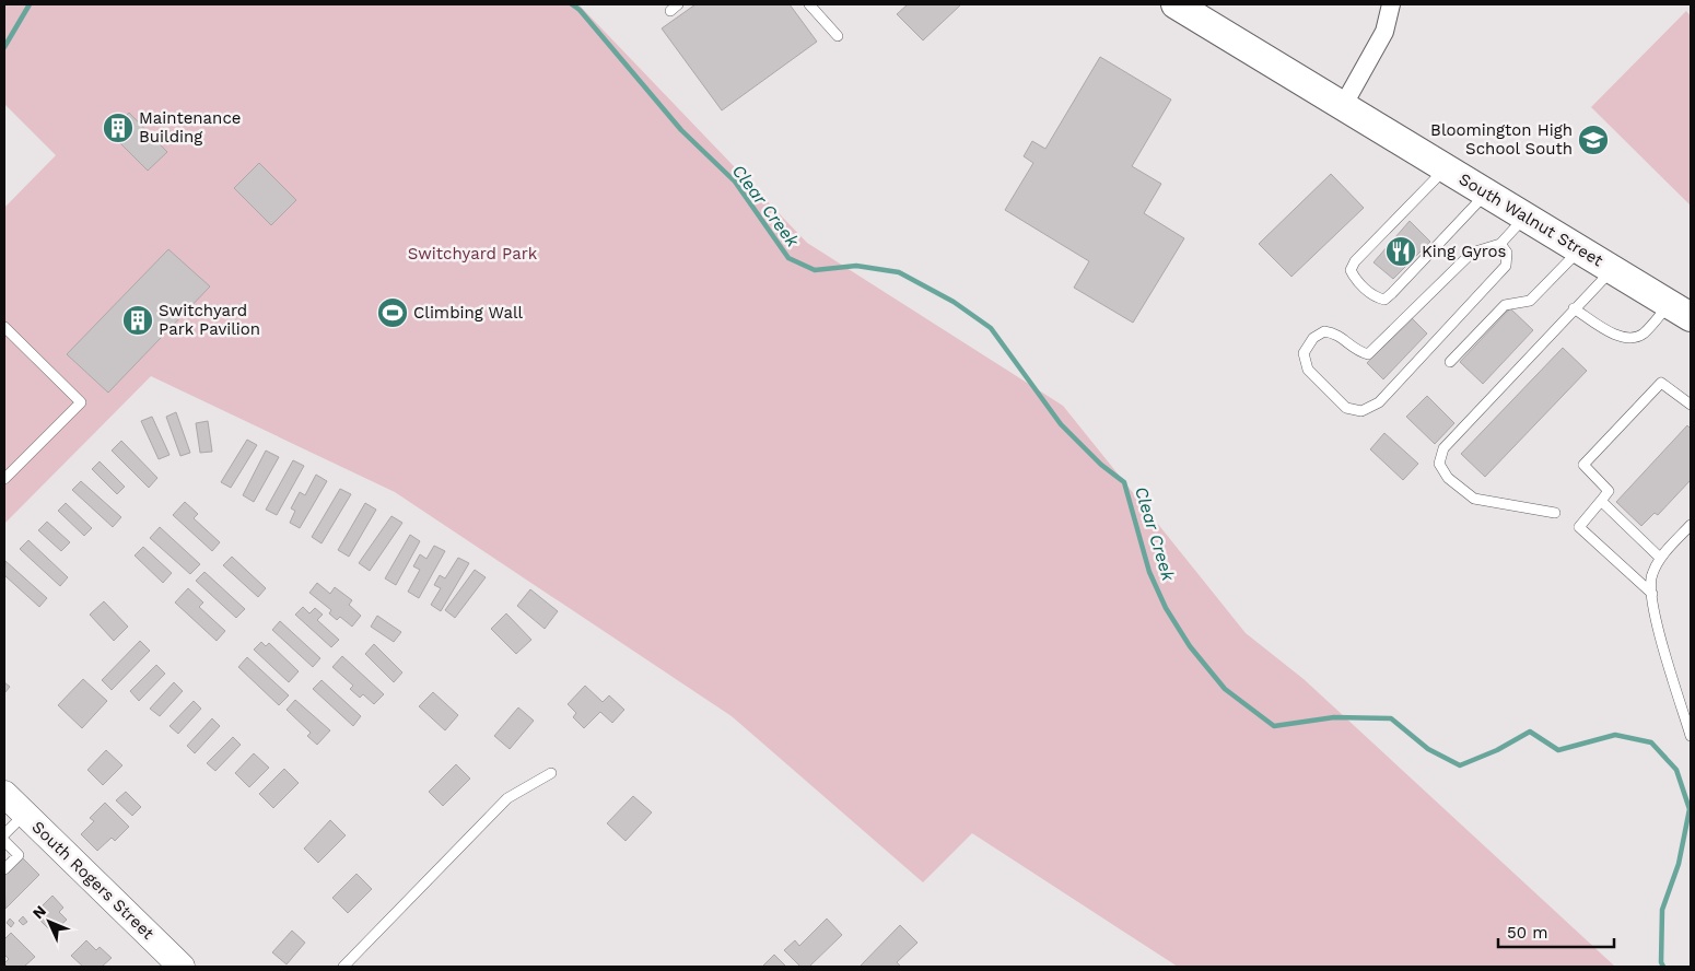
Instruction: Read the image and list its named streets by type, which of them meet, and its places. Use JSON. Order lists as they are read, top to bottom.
{
  "streets": {
    "main road": ["South Walnut Street"],
    "street": ["South Rogers Street"]
  },
  "water": ["Clear Creek"],
  "parks": ["Switchyard Park"],
  "places": {
    "building": ["Maintenance Building", "Switchyard Park Pavilion"],
    "school or university": ["Bloomington High School South"],
    "restaurant": ["King Gyros"],
    "sports": ["Climbing Wall"]
  },
  "scale_bar": "50 m",
  "north": "top left"
}
